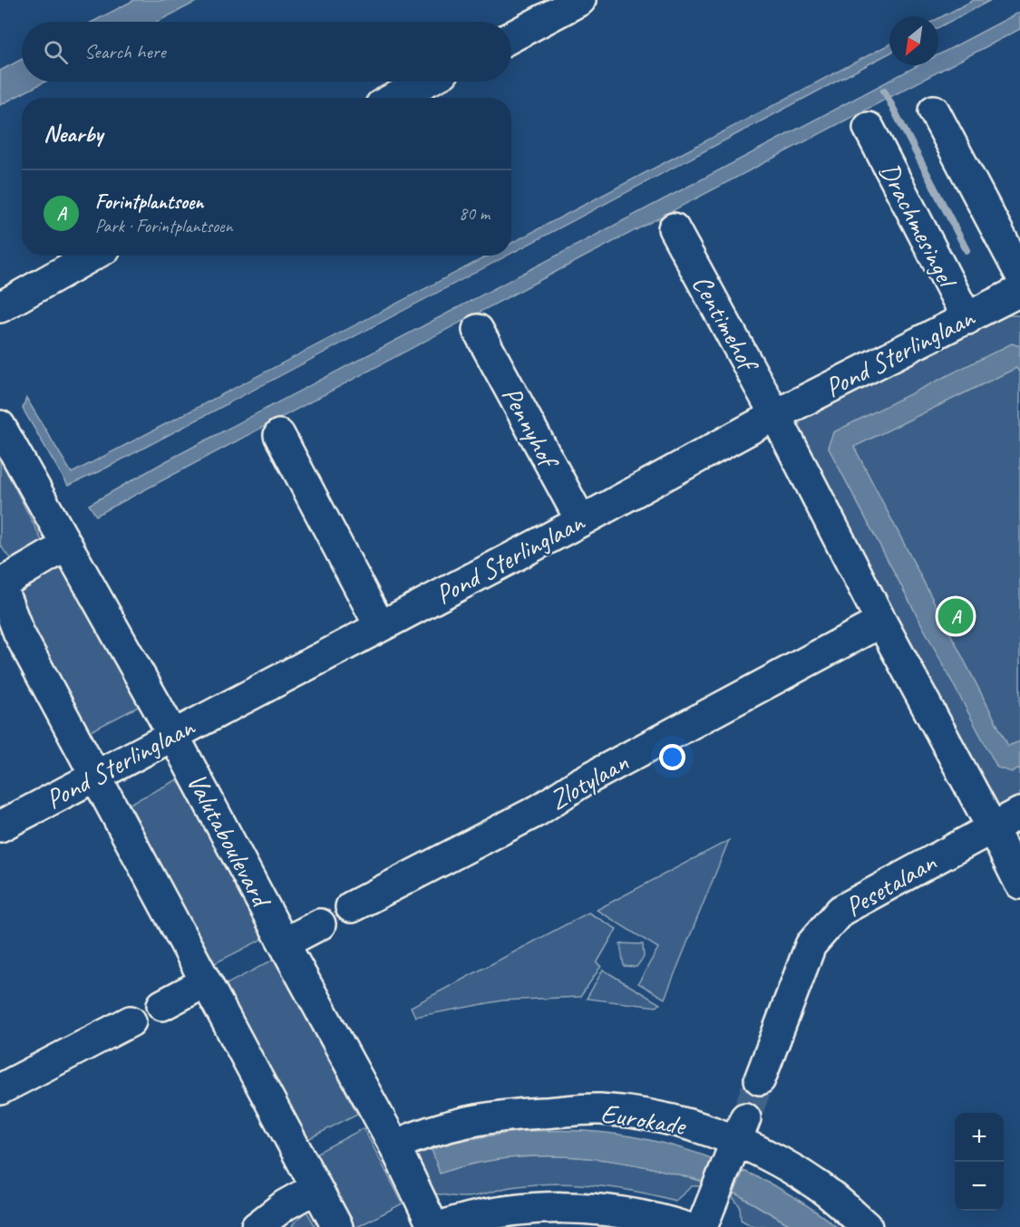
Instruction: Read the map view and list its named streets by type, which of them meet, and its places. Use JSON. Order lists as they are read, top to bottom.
{
  "streets": {
    "street": [
      "Drachmesingel",
      "Centimehof",
      "Pond Sterlinglaan",
      "Pennyhof",
      "Zlotylaan",
      "Valutaboulevard",
      "Pesetalaan",
      "Eurokade"
    ]
  },
  "crossings": [
    ["Drachmesingel", "Pond Sterlinglaan"],
    ["Centimehof", "Pond Sterlinglaan"],
    ["Centimehof", "Zlotylaan"],
    ["Centimehof", "Pesetalaan"],
    ["Pond Sterlinglaan", "Pennyhof"],
    ["Pond Sterlinglaan", "Valutaboulevard"],
    ["Valutaboulevard", "Eurokade"]
  ],
  "north": "bottom left",
  "page": {
    "search": "Search here",
    "heading": "Nearby",
    "list": [
      {
        "mark": "A",
        "name": "Forintplantsoen",
        "note": "Park · Forintplantsoen",
        "value": "80 m"
      }
    ],
    "pins": "A",
    "map_buttons": ["+", "−"]
  }
}
